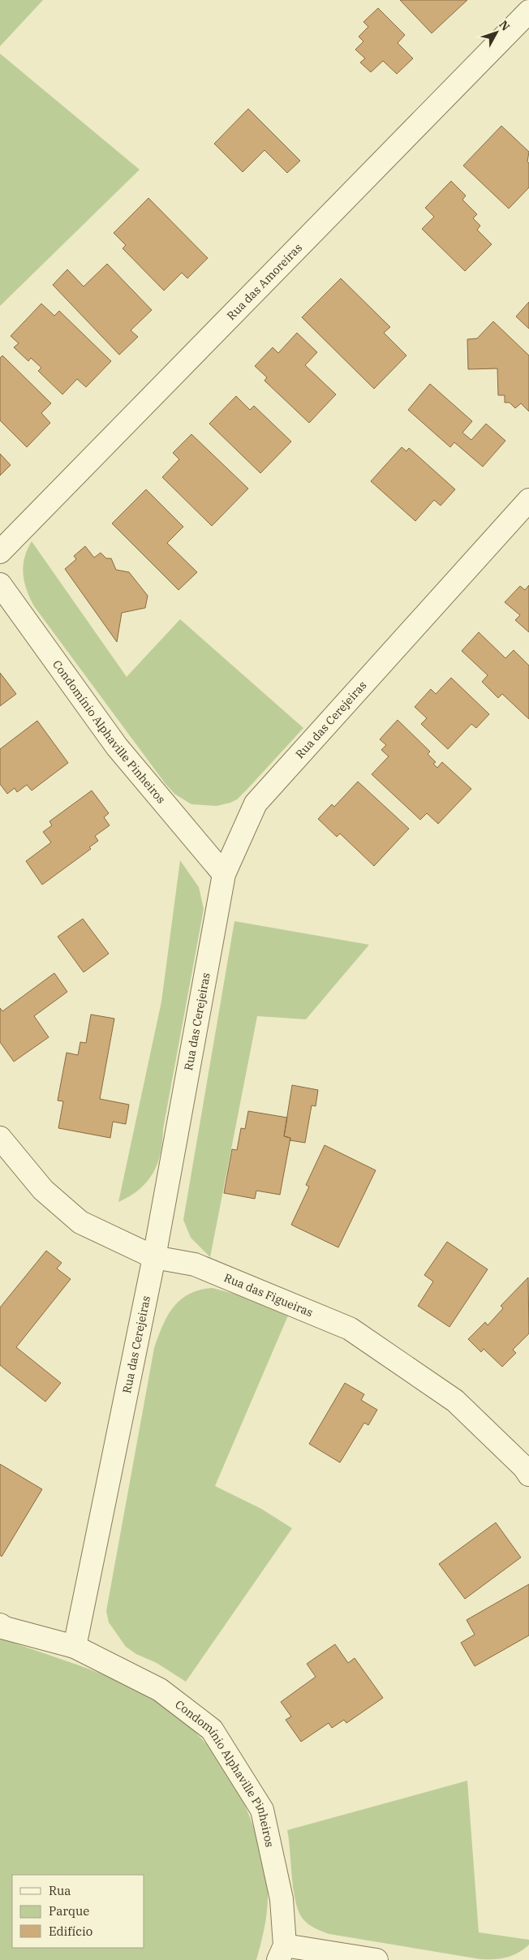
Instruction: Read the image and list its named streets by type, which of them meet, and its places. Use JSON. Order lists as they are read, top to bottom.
{
  "streets": {
    "street": [
      "Rua das Amoreiras",
      "Rua das Cerejeiras",
      "Condomínio Alphaville Pinheiros",
      "Rua das Figueiras"
    ]
  },
  "crossings": [
    ["Rua das Cerejeiras", "Condomínio Alphaville Pinheiros"],
    ["Rua das Cerejeiras", "Rua das Figueiras"]
  ],
  "legend": ["Rua", "Parque", "Edifício"],
  "north": "top right"
}
